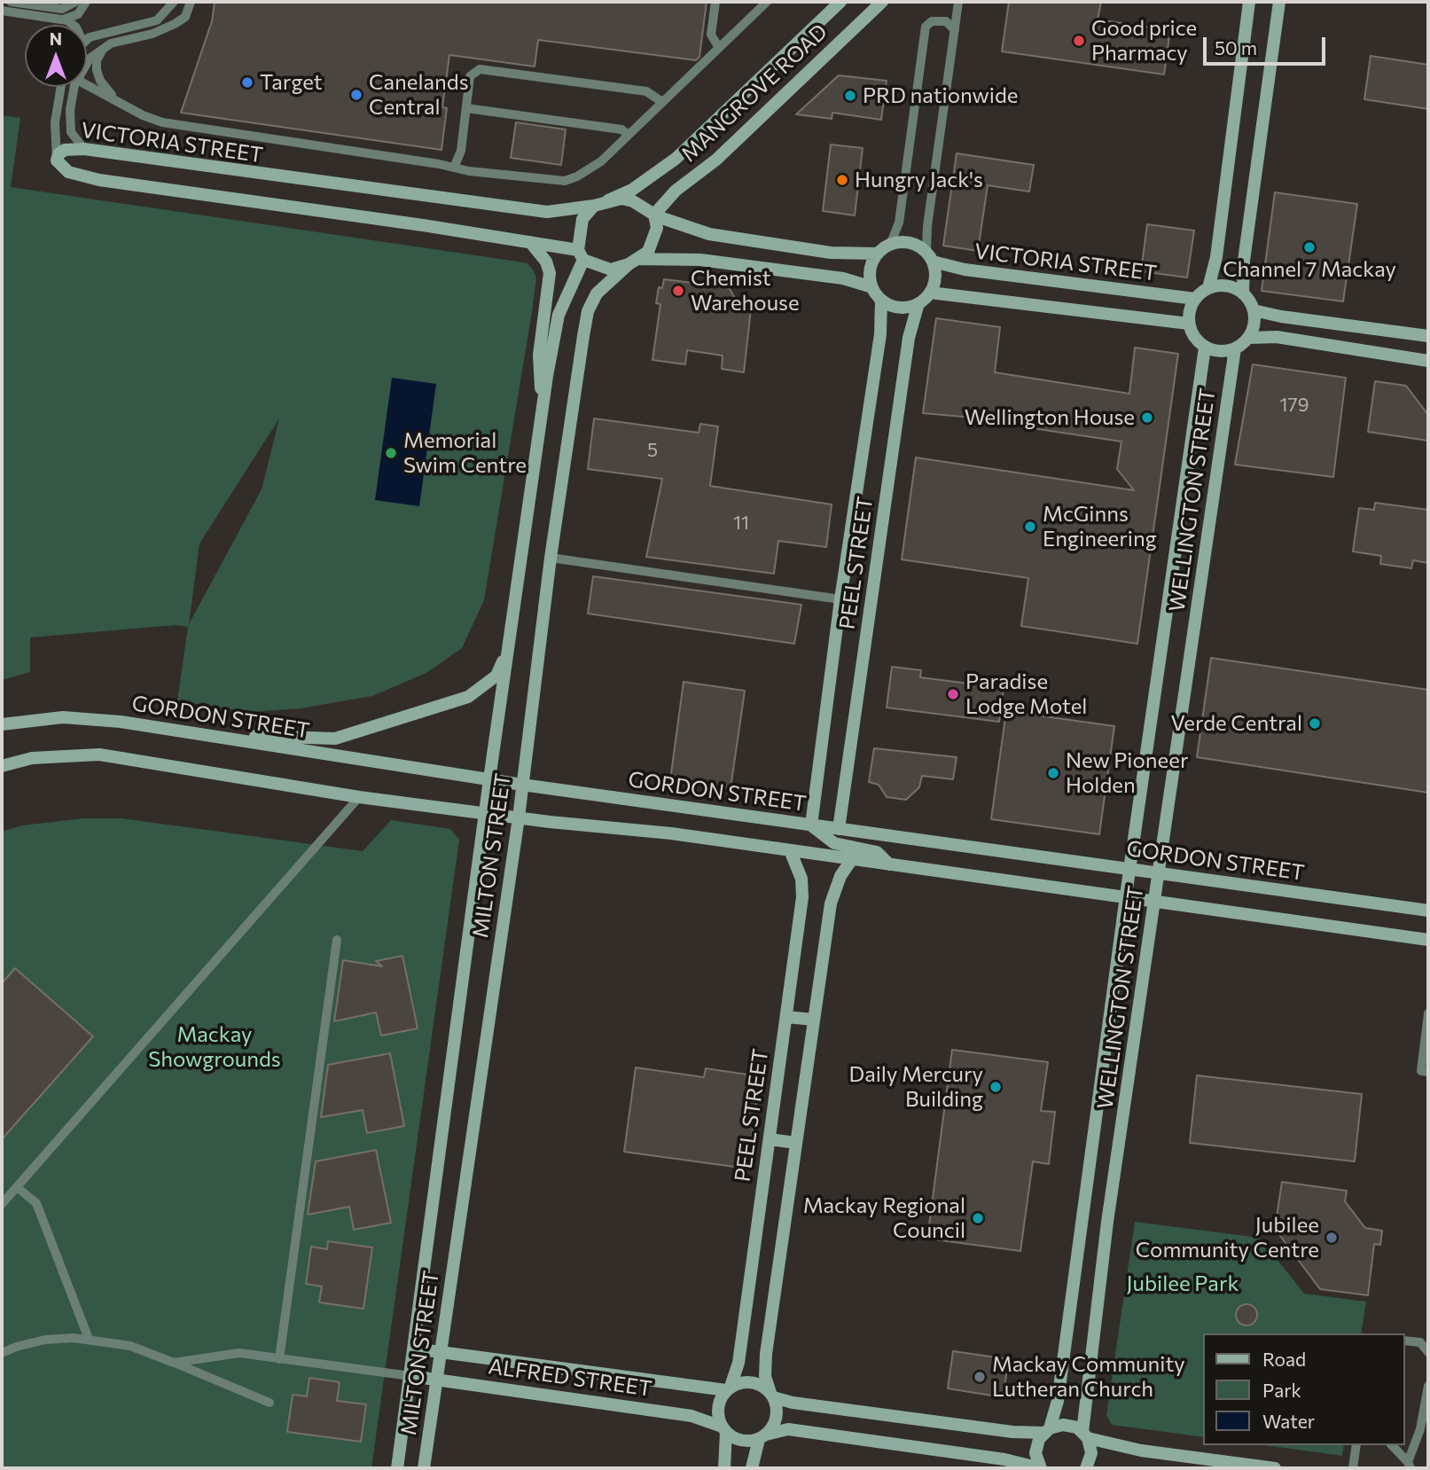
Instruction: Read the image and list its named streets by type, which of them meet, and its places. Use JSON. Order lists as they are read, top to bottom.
{
  "streets": {
    "street": [
      "MANGROVE ROAD",
      "VICTORIA STREET",
      "WELLINGTON STREET",
      "PEEL STREET",
      "GORDON STREET",
      "MILTON STREET",
      "ALFRED STREET"
    ]
  },
  "crossings": [
    ["MANGROVE ROAD", "VICTORIA STREET"],
    ["MANGROVE ROAD", "MILTON STREET"],
    ["VICTORIA STREET", "WELLINGTON STREET"],
    ["VICTORIA STREET", "PEEL STREET"],
    ["VICTORIA STREET", "MILTON STREET"],
    ["WELLINGTON STREET", "GORDON STREET"],
    ["PEEL STREET", "GORDON STREET"],
    ["PEEL STREET", "ALFRED STREET"],
    ["GORDON STREET", "MILTON STREET"],
    ["MILTON STREET", "ALFRED STREET"]
  ],
  "parks": ["Mackay Showgrounds", "Jubilee Park"],
  "places": [
    "Good price Pharmacy",
    "Target",
    "Canelands Central",
    "PRD nationwide",
    "Hungry Jack's",
    "Channel 7 Mackay",
    "Chemist Warehouse",
    "Wellington House",
    "Memorial Swim Centre",
    "McGinns Engineering",
    "Paradise Lodge Motel",
    "Verde Central",
    "New Pioneer Holden",
    "Daily Mercury Building",
    "Mackay Regional Council",
    "Jubilee Community Centre",
    "Mackay Community Lutheran Church"
  ],
  "house_numbers": ["179", "5", "11"],
  "legend": ["Road", "Park", "Water"],
  "scale_bar": "50 m",
  "north": "top"
}
